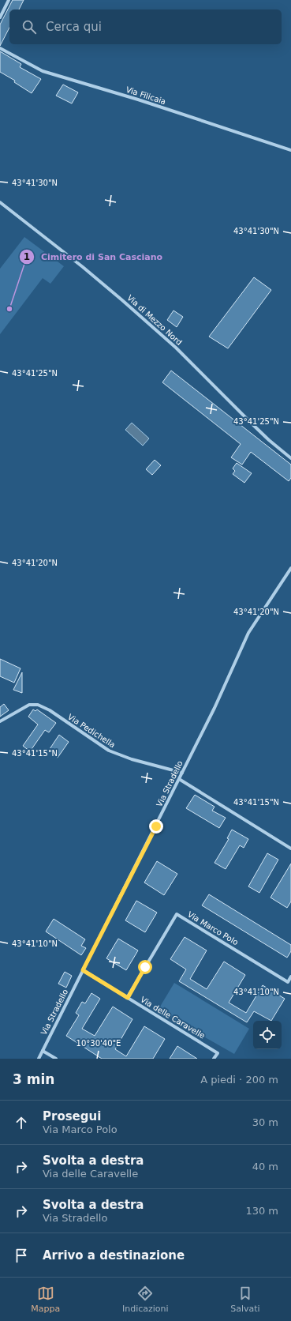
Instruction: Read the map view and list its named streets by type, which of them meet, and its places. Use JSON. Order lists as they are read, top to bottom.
{
  "streets": {
    "street": [
      "Via Filicaia",
      "Via di Mezzo Nord",
      "Via Pedichella",
      "Via Stradello",
      "Via Marco Polo",
      "Via delle Caravelle"
    ]
  },
  "crossings": [
    ["Via Pedichella", "Via Stradello"],
    ["Via Stradello", "Via delle Caravelle"],
    ["Via Marco Polo", "Via delle Caravelle"]
  ],
  "places": ["Cimitero di San Casciano"],
  "page": {
    "search": "Cerca qui",
    "heading": ["3 min", "A piedi · 200 m"],
    "list": [
      ["Prosegui", "Via Marco Polo", "30 m"],
      ["Svolta a destra", "Via delle Caravelle", "40 m"],
      ["Svolta a destra", "Via Stradello", "130 m"],
      "Arrivo a destinazione"
    ],
    "nav": ["Mappa", "Indicazioni", "Salvati"]
  },
  "coordinates": [
    "43°41'30\"N",
    "43°41'25\"N",
    "43°41'20\"N",
    "43°41'15\"N",
    "43°41'10\"N",
    "10°30'40\"E"
  ]
}
